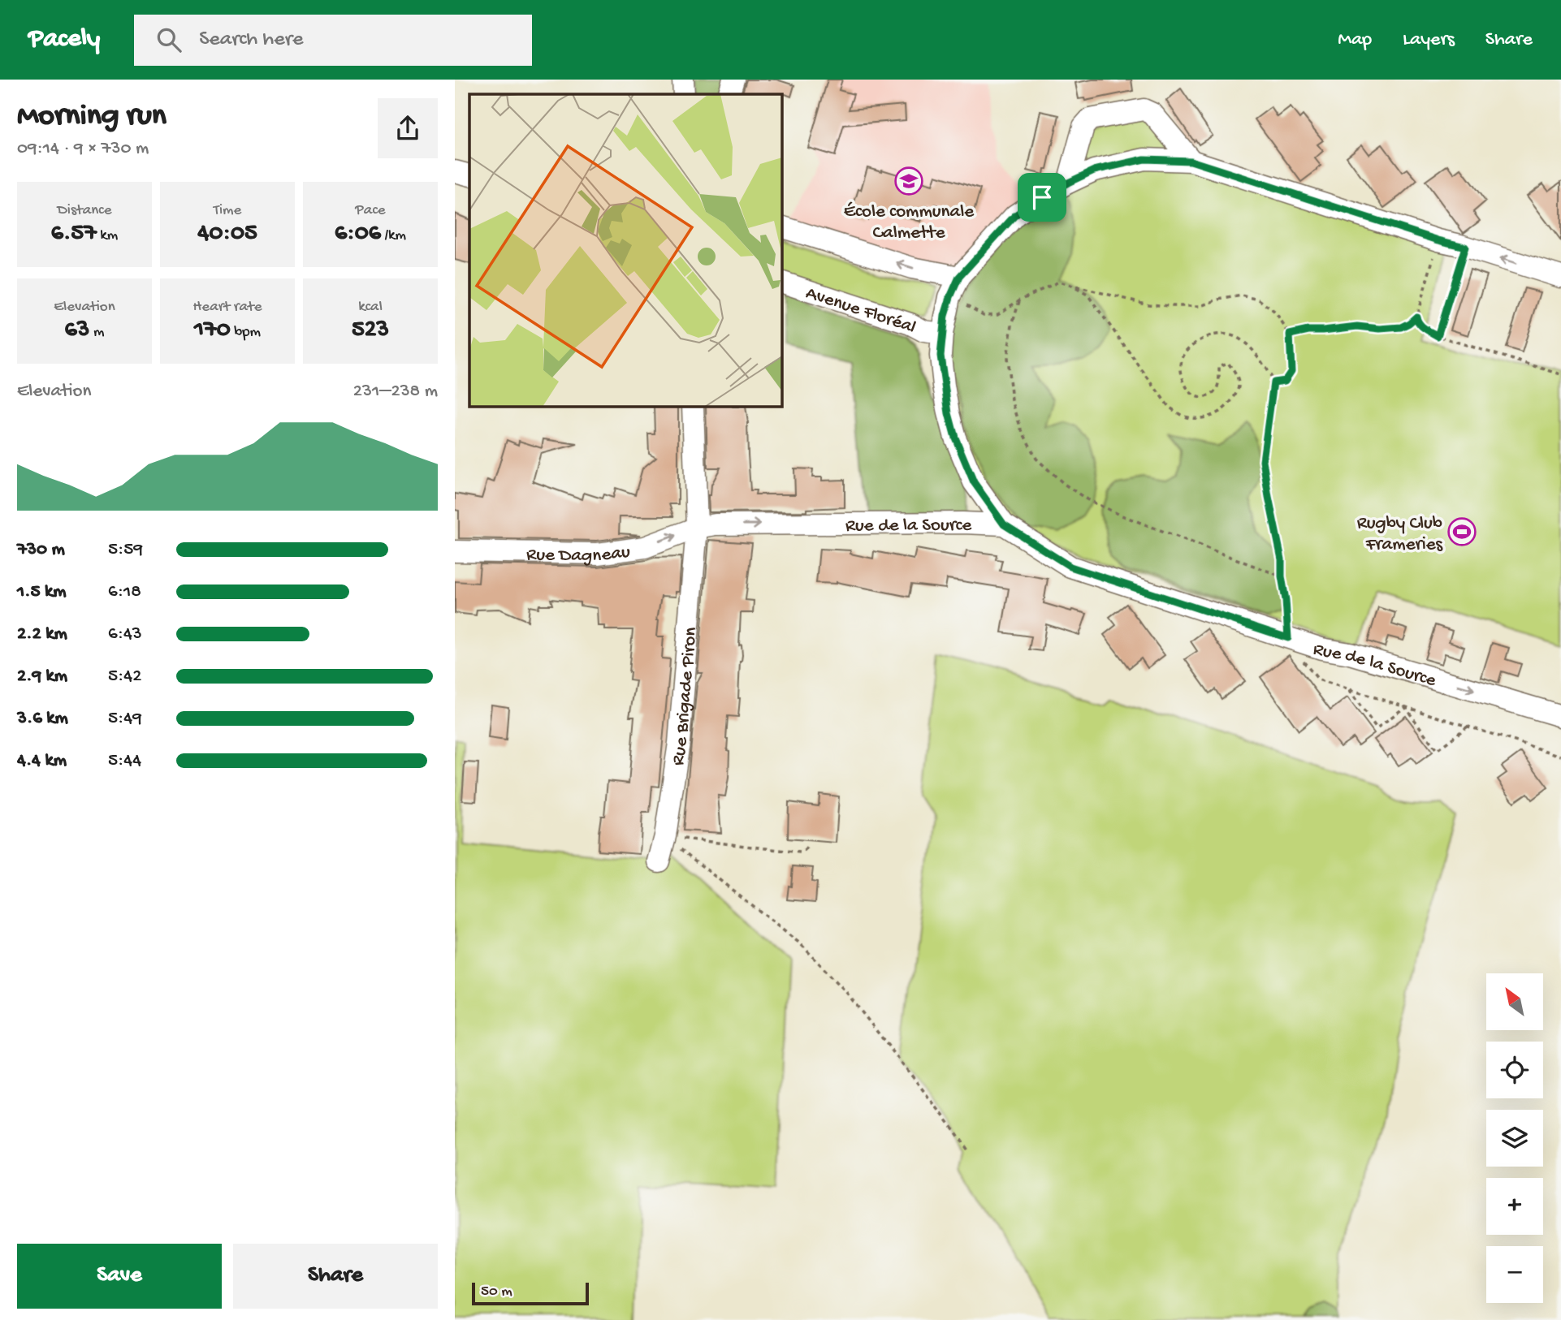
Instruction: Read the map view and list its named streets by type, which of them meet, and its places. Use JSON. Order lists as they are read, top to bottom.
{
  "streets": {
    "street": [
      "Avenue Floréal",
      "Rue de la Source",
      "Rue Dagneau",
      "Rue Brigade Piron"
    ]
  },
  "crossings": [
    ["Rue de la Source", "Rue Dagneau"],
    ["Rue de la Source", "Rue Brigade Piron"],
    ["Rue Dagneau", "Rue Brigade Piron"]
  ],
  "one_way": ["Rue de la Source", "Rue Dagneau"],
  "places": {
    "school or university": ["École communale Calmette"],
    "sports": ["Rugby Club Frameries"]
  },
  "scale_bar": "50 m",
  "north": "top left",
  "page": {
    "header": "Pacely",
    "search": "Search here",
    "nav": ["Map", "Layers", "Share"],
    "heading": ["Morning run", "09:14 · 9 × 730 m"],
    "stats": [
      ["Distance", "6.57 km"],
      ["Time", "40:05"],
      ["Pace", "6:06 /km"],
      ["Elevation", "63 m"],
      ["Heart rate", "170 bpm"],
      ["kcal", "523"]
    ],
    "chart": ["Elevation", "231–238 m"],
    "list": [
      {
        "name": "730 m",
        "note": "5:59"
      },
      {
        "name": "1.5 km",
        "note": "6:18"
      },
      {
        "name": "2.2 km",
        "note": "6:43"
      },
      {
        "name": "2.9 km",
        "note": "5:42"
      },
      {
        "name": "3.6 km",
        "note": "5:49"
      },
      {
        "name": "4.4 km",
        "note": "5:44"
      }
    ],
    "map_buttons": ["+", "−"],
    "buttons": ["Save", "Share"],
    "scale": "50 m"
  }
}
